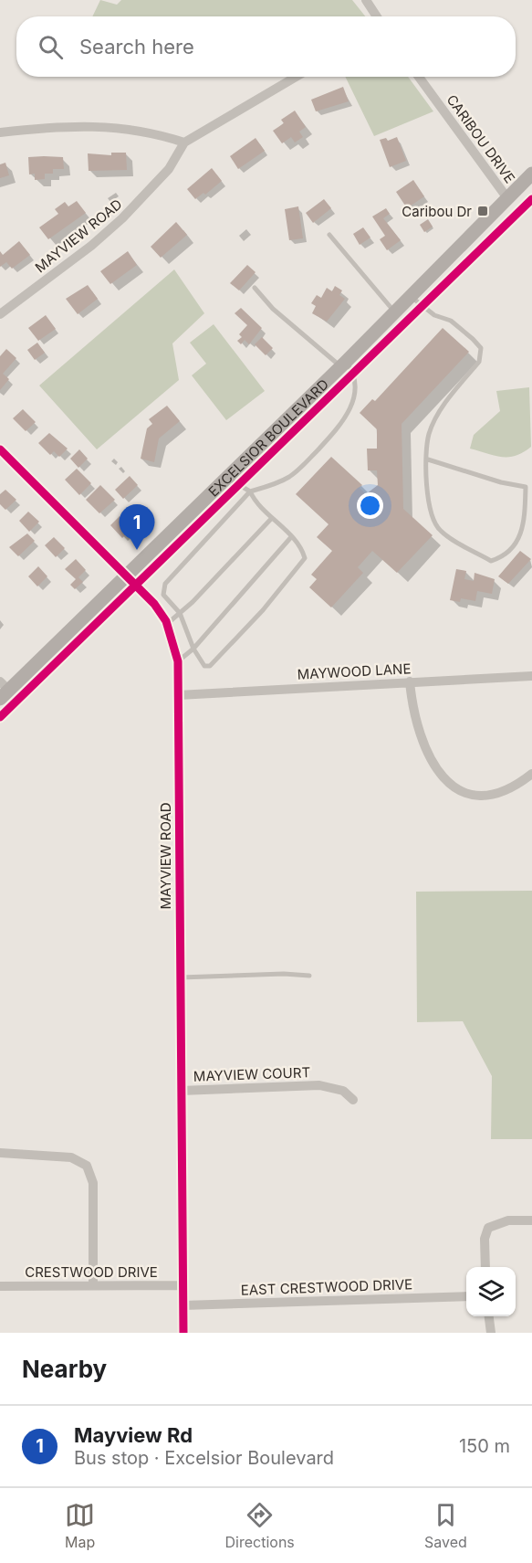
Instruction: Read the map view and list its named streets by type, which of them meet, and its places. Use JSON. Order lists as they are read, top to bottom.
{
  "streets": {
    "main road": ["EXCELSIOR BOULEVARD"],
    "street": [
      "CARIBOU DRIVE",
      "MAYVIEW ROAD",
      "MAYWOOD LANE",
      "MAYVIEW COURT",
      "CRESTWOOD DRIVE",
      "EAST CRESTWOOD DRIVE"
    ]
  },
  "crossings": [
    ["CARIBOU DRIVE", "EXCELSIOR BOULEVARD"],
    ["MAYVIEW ROAD", "EXCELSIOR BOULEVARD"],
    ["MAYVIEW ROAD", "MAYWOOD LANE"],
    ["MAYVIEW ROAD", "MAYVIEW COURT"],
    ["MAYVIEW ROAD", "CRESTWOOD DRIVE"],
    ["MAYVIEW ROAD", "EAST CRESTWOOD DRIVE"]
  ],
  "places": {
    "transit": ["Caribou Dr"]
  },
  "page": {
    "search": "Search here",
    "pins": "1",
    "heading": "Nearby",
    "list": [
      {
        "mark": "1",
        "name": "Mayview Rd",
        "note": "Bus stop · Excelsior Boulevard",
        "value": "150 m"
      }
    ],
    "nav": ["Map", "Directions", "Saved"]
  }
}
